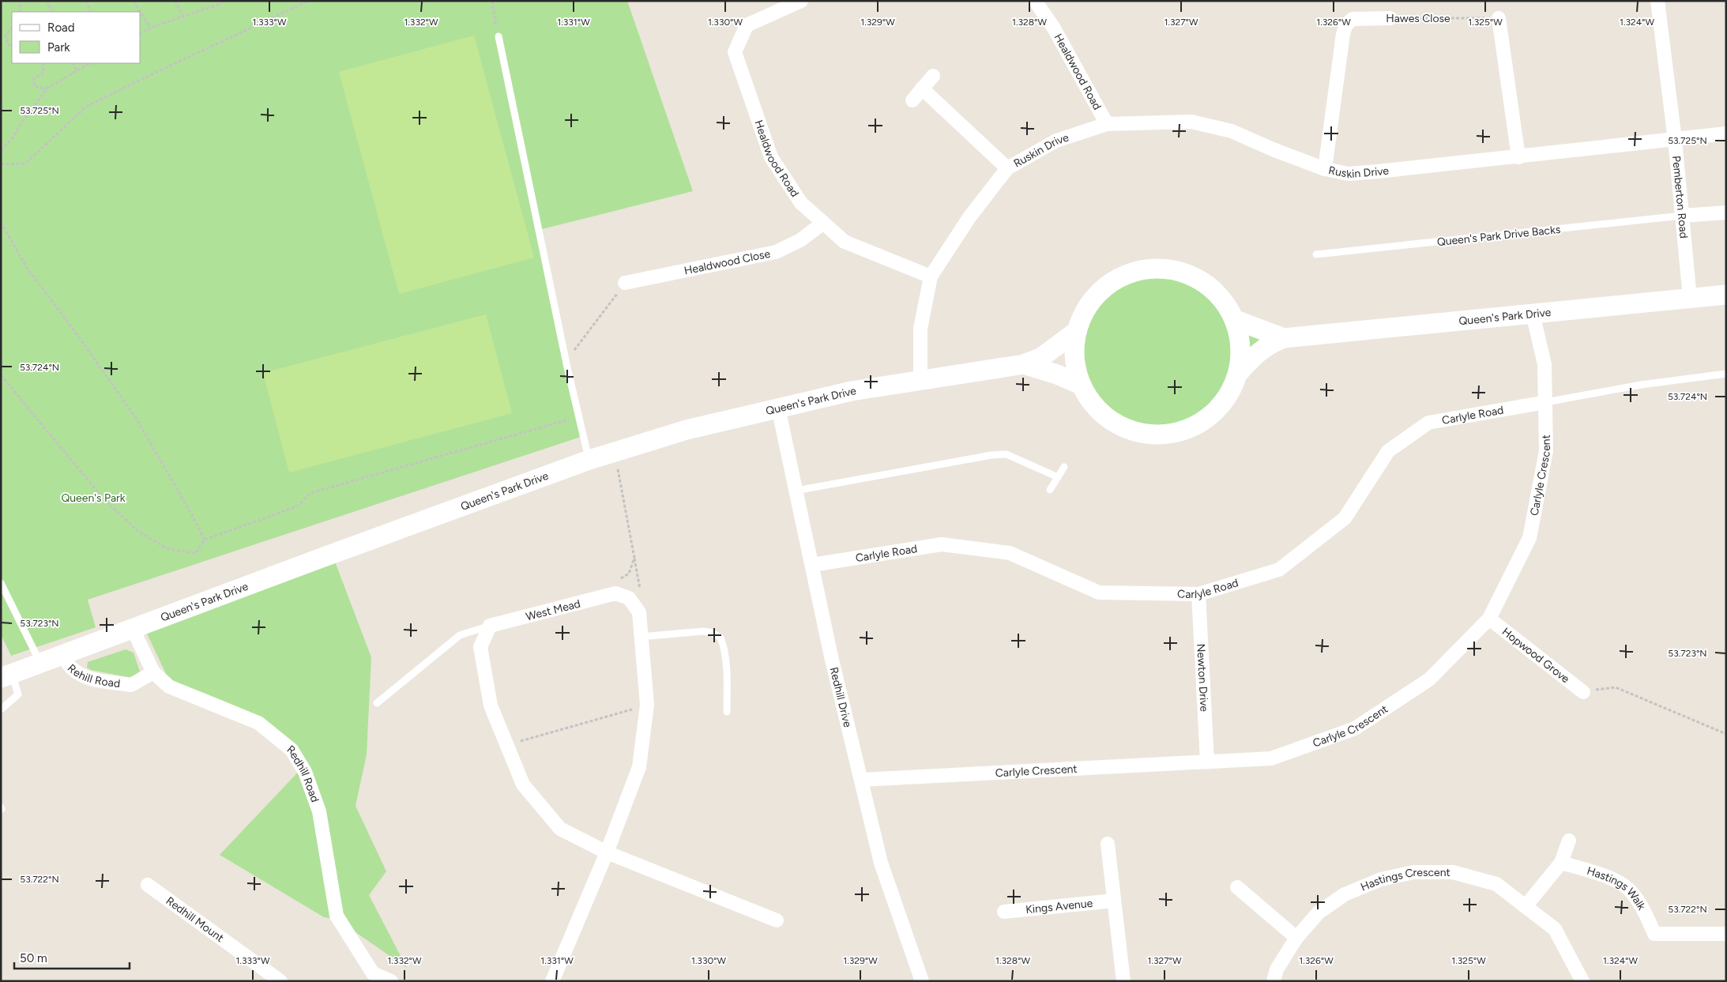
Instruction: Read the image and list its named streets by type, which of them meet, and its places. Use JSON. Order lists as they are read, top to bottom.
{
  "streets": {
    "street": [
      "Hawes Close",
      "Healdwood Road",
      "Ruskin Drive",
      "Pemberton Road",
      "Healdwood Close",
      "Queen's Park Drive",
      "Carlyle Road",
      "Carlyle Crescent",
      "West Mead",
      "Hopwood Grove",
      "Rehill Road",
      "Newton Drive",
      "Redhill Drive",
      "Redhill Road",
      "Hastings Crescent",
      "Hastings Walk",
      "Kings Avenue",
      "Redhill Mount"
    ],
    "lane": ["Queen's Park Drive Backs"]
  },
  "crossings": [
    ["Hawes Close", "Ruskin Drive"],
    ["Healdwood Road", "Ruskin Drive"],
    ["Healdwood Road", "Healdwood Close"],
    ["Ruskin Drive", "Pemberton Road"],
    ["Ruskin Drive", "Queen's Park Drive"],
    ["Pemberton Road", "Queen's Park Drive Backs"],
    ["Pemberton Road", "Queen's Park Drive"],
    ["Queen's Park Drive", "Carlyle Crescent"],
    ["Queen's Park Drive", "Rehill Road"],
    ["Queen's Park Drive", "Redhill Drive"],
    ["Queen's Park Drive", "Redhill Road"],
    ["Carlyle Road", "Carlyle Crescent"],
    ["Carlyle Road", "Newton Drive"],
    ["Carlyle Road", "Redhill Drive"],
    ["Carlyle Crescent", "Hopwood Grove"],
    ["Carlyle Crescent", "Newton Drive"],
    ["Carlyle Crescent", "Redhill Drive"],
    ["Rehill Road", "Redhill Road"]
  ],
  "parks": ["Queen's Park"],
  "legend": ["Road", "Park"],
  "scale_bar": "50 m",
  "coordinates": [
    "1.333°W",
    "1.332°W",
    "1.331°W",
    "1.330°W",
    "1.329°W",
    "1.328°W",
    "1.327°W",
    "1.326°W",
    "1.325°W",
    "1.324°W",
    "53.725°N",
    "53.724°N",
    "53.723°N",
    "53.722°N"
  ]
}
